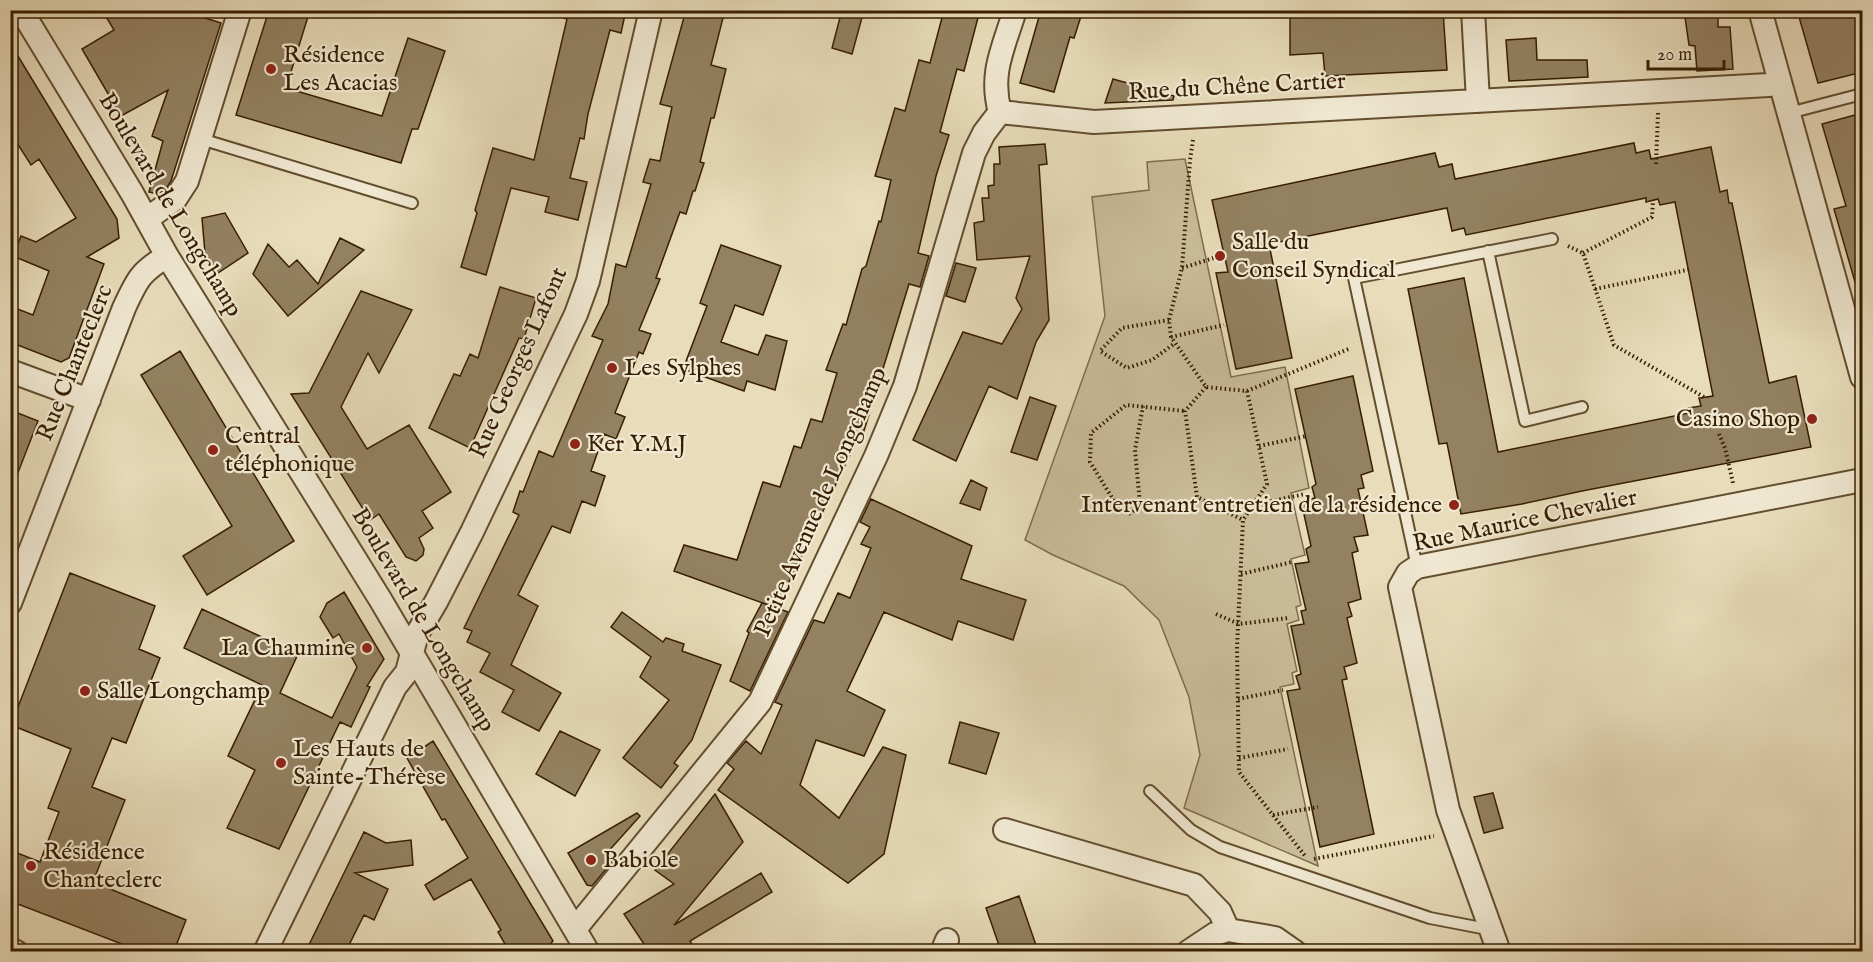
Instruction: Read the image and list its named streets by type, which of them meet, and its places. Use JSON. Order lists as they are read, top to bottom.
{
  "streets": {
    "street": [
      "Rue du Chêne Cartier",
      "Boulevard de Longchamp",
      "Rue Chanteclerc",
      "Rue Georges Lafont",
      "Petite Avenue de Longchamp",
      "Rue Maurice Chevalier"
    ]
  },
  "crossings": [
    ["Rue du Chêne Cartier", "Petite Avenue de Longchamp"],
    ["Boulevard de Longchamp", "Rue Chanteclerc"],
    ["Boulevard de Longchamp", "Rue Georges Lafont"],
    ["Boulevard de Longchamp", "Petite Avenue de Longchamp"]
  ],
  "places": [
    "Résidence Les Acacias",
    "Salle du Conseil Syndical",
    "Les Sylphes",
    "Casino Shop",
    "Ker Y.M.J",
    "Central téléphonique",
    "Intervenant entretien de la résidence",
    "La Chaumine",
    "Salle Longchamp",
    "Les Hauts de Sainte-Thérèse",
    "Babiole",
    "Résidence Chanteclerc"
  ],
  "scale_bar": "20 m"
}
